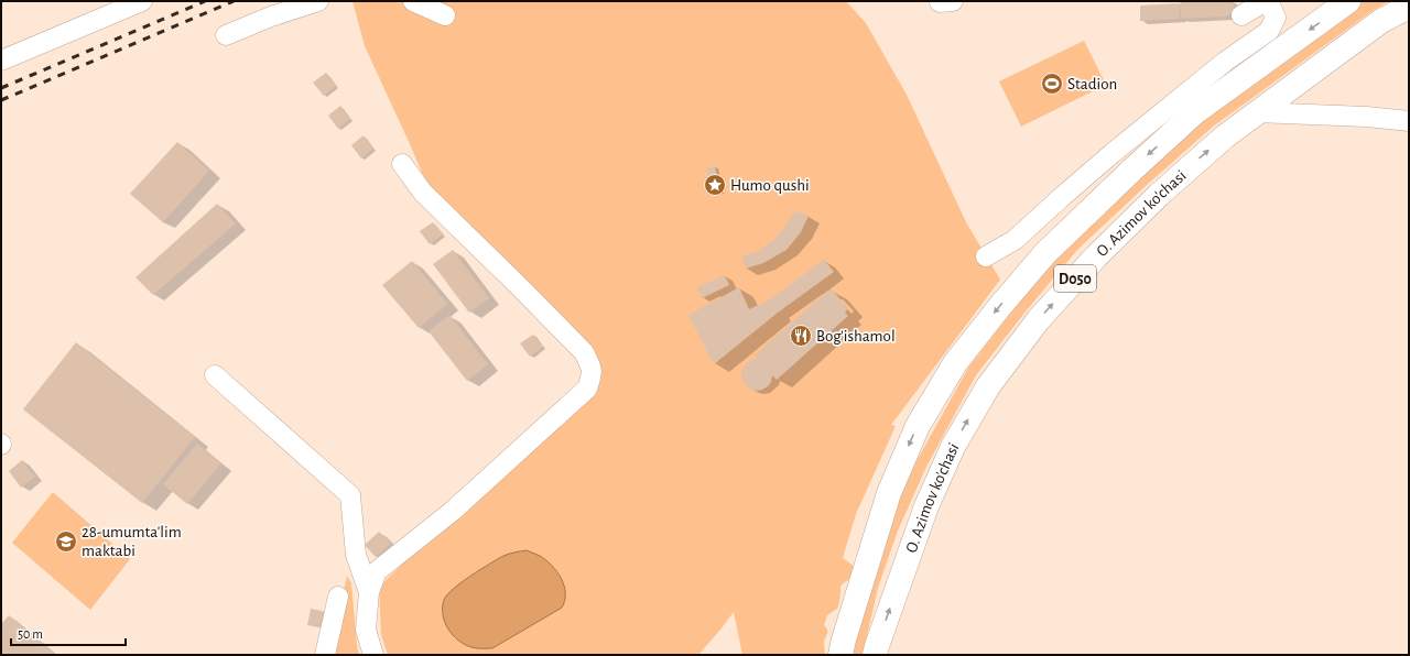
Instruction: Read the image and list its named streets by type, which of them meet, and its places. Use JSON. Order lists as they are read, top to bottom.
{
  "streets": {
    "main road": ["O. Azimov ko'chasi", "D050"]
  },
  "places": {
    "sports": ["Stadion"],
    "place": ["Humo qushi"],
    "restaurant": ["Bog'ishamol"],
    "school or university": ["28-umumta'lim maktabi"]
  },
  "scale_bar": "50 m"
}
